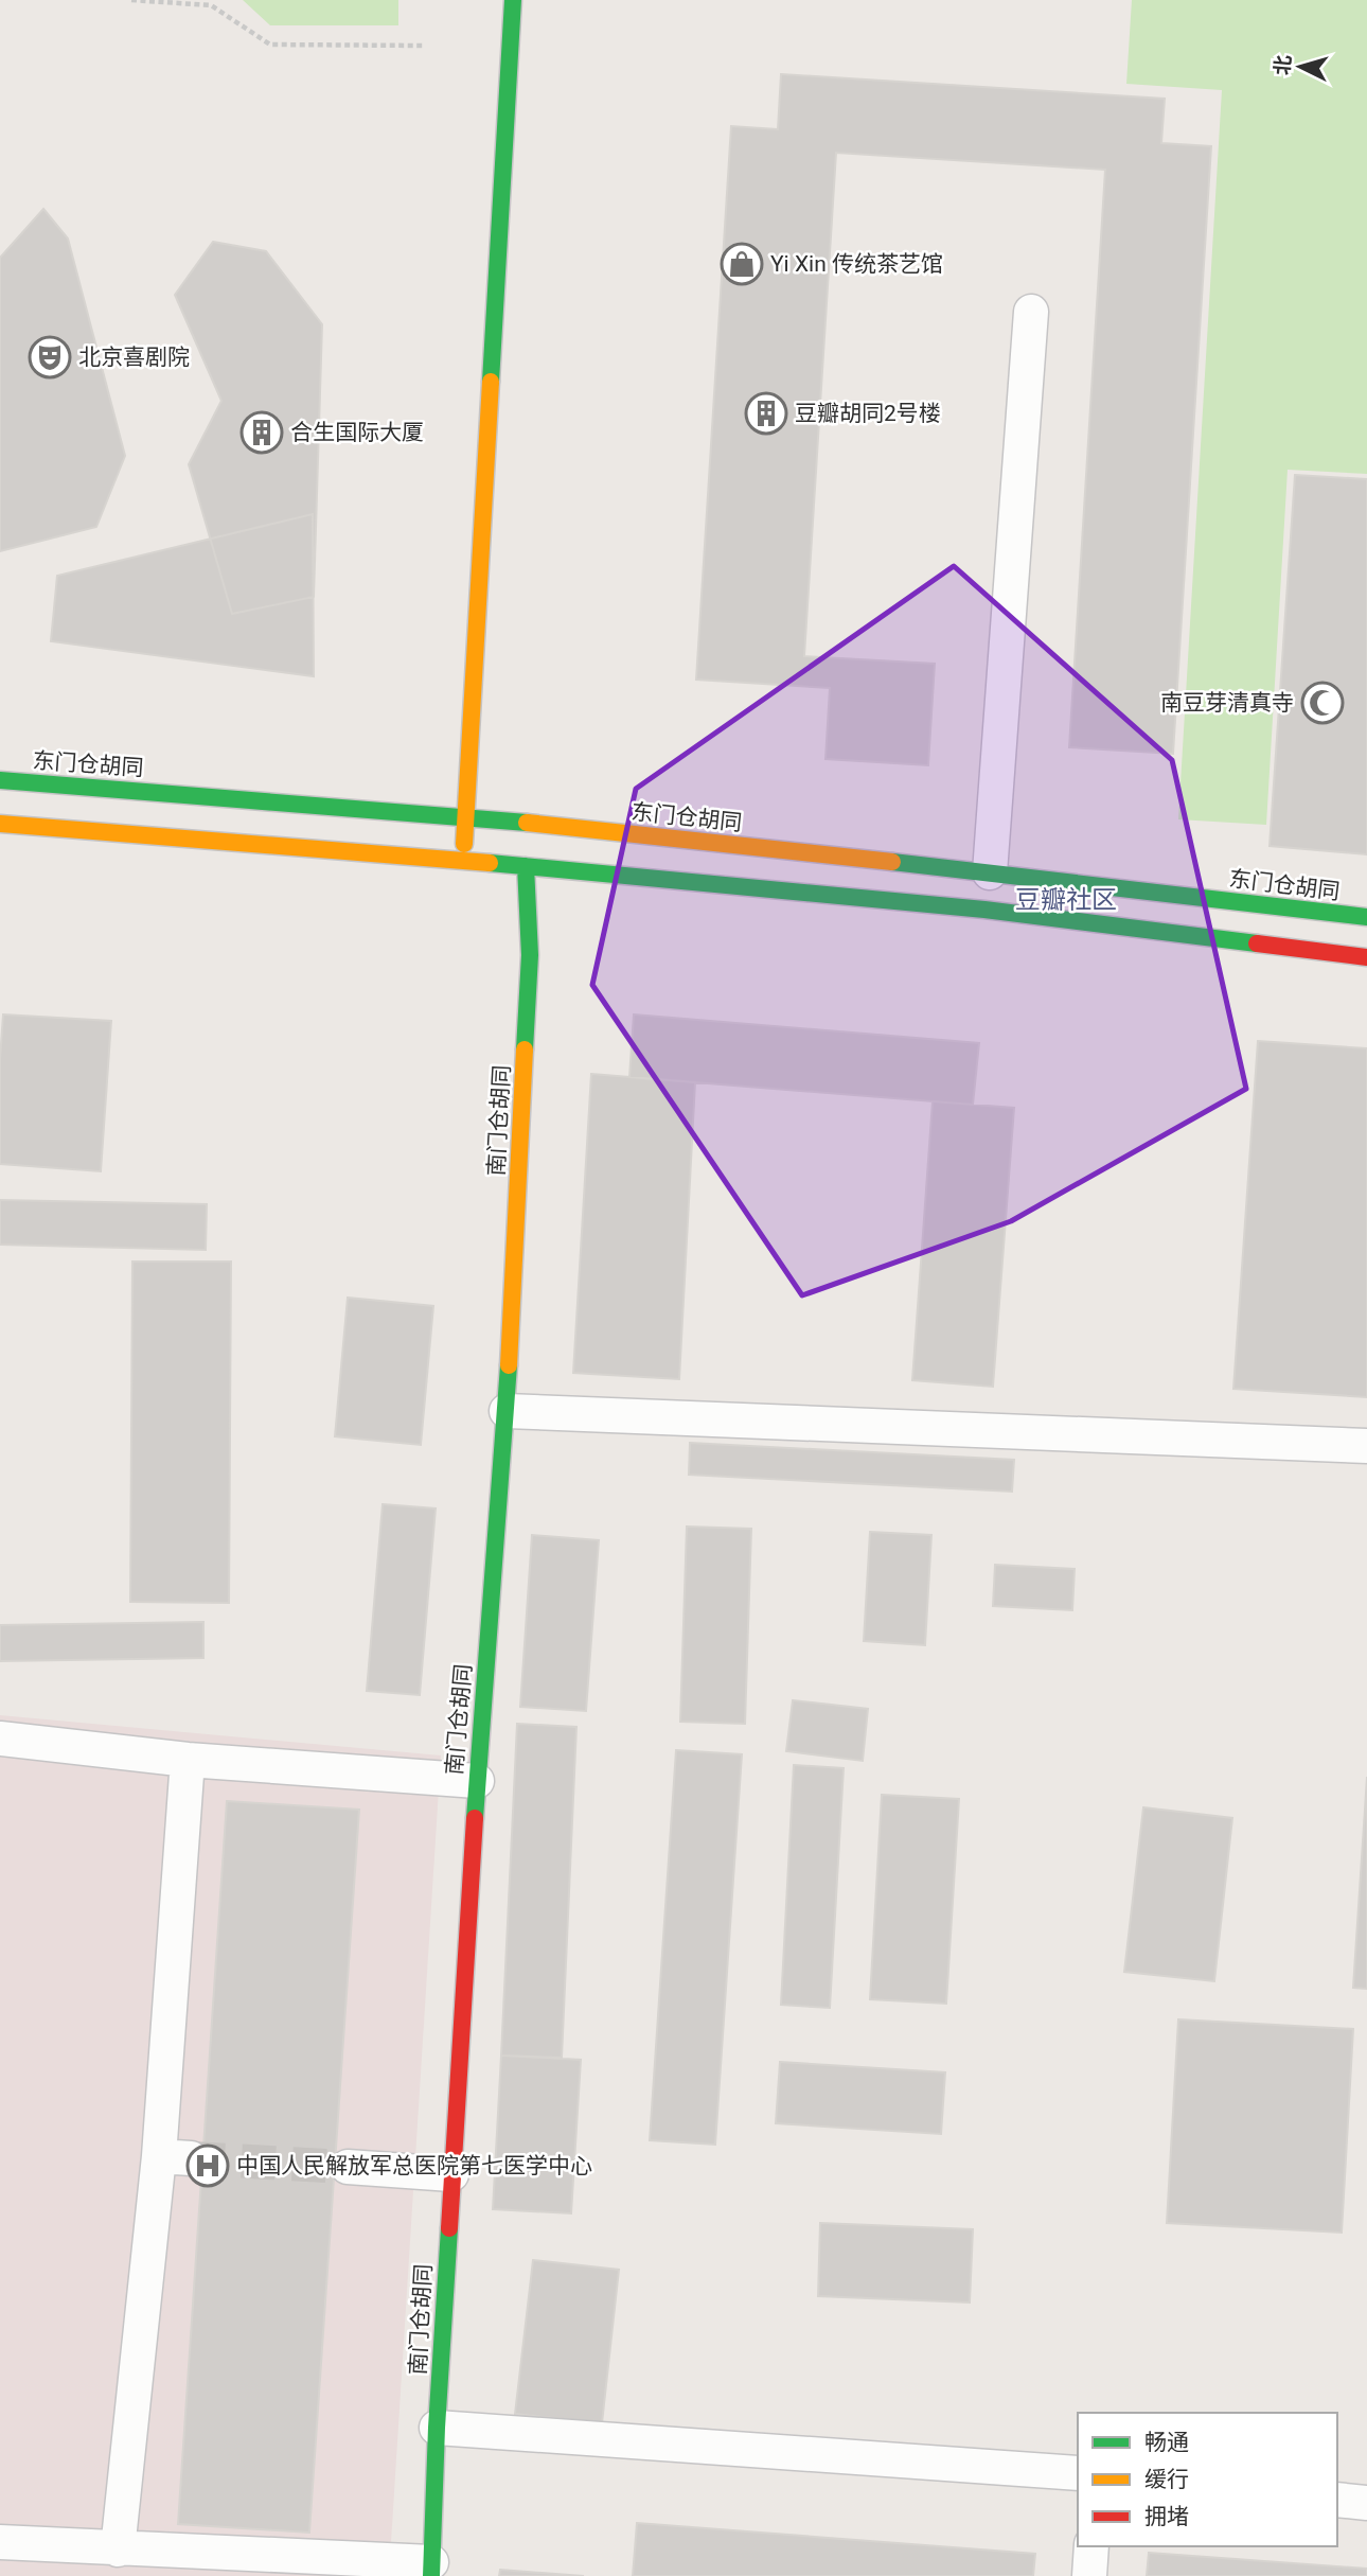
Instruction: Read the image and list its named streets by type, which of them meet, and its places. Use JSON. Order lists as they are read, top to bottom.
{
  "streets": {
    "street": ["东门仓胡同", "南门仓胡同"]
  },
  "districts": ["豆瓣社区"],
  "places": {
    "shop": ["Yi Xin 传统茶艺馆"],
    "theatre": ["北京喜剧院"],
    "building": ["豆瓣胡同2号楼", "合生国际大厦"],
    "mosque": ["南豆芽清真寺"],
    "hospital": ["中国人民解放军总医院第七医学中心"]
  },
  "legend": ["畅通", "缓行", "拥堵"],
  "north": "left"
}
